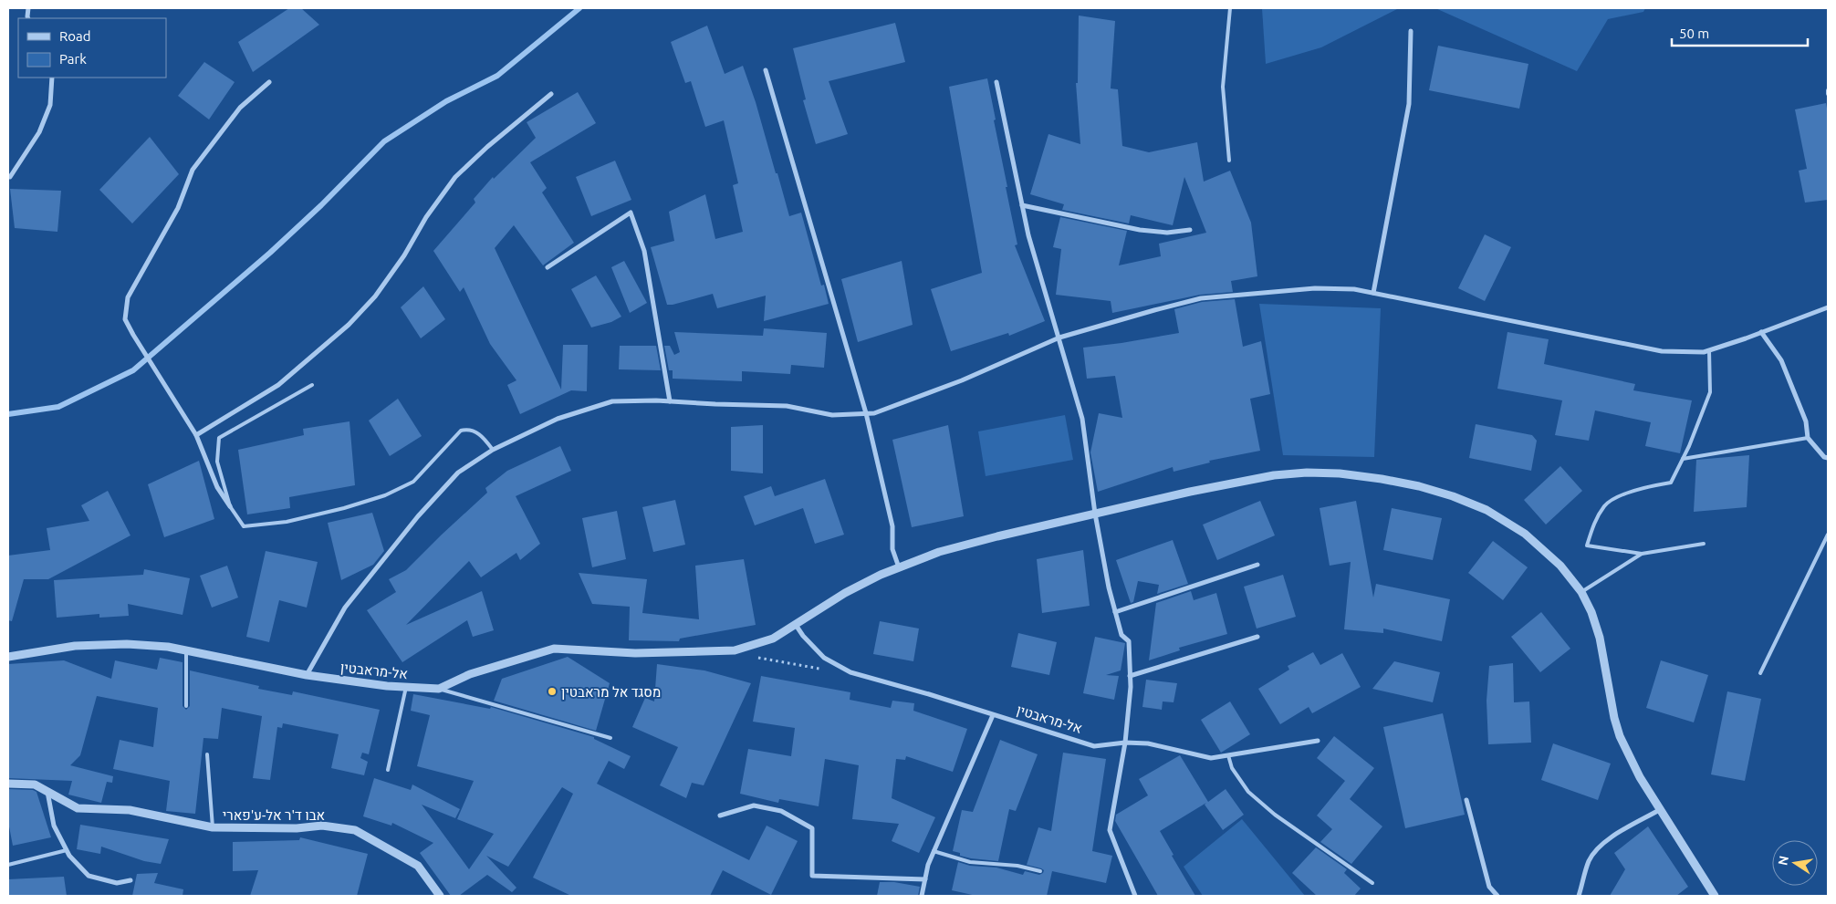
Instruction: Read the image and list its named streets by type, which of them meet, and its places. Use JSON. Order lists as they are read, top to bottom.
{
  "streets": {
    "street": ["אל-מראבטין", "אבו ד'ר אל-ע'פארי"]
  },
  "places": ["מסגד אל מראבטין"],
  "legend": ["Road", "Park"],
  "scale_bar": "50 m",
  "north": "left"
}
